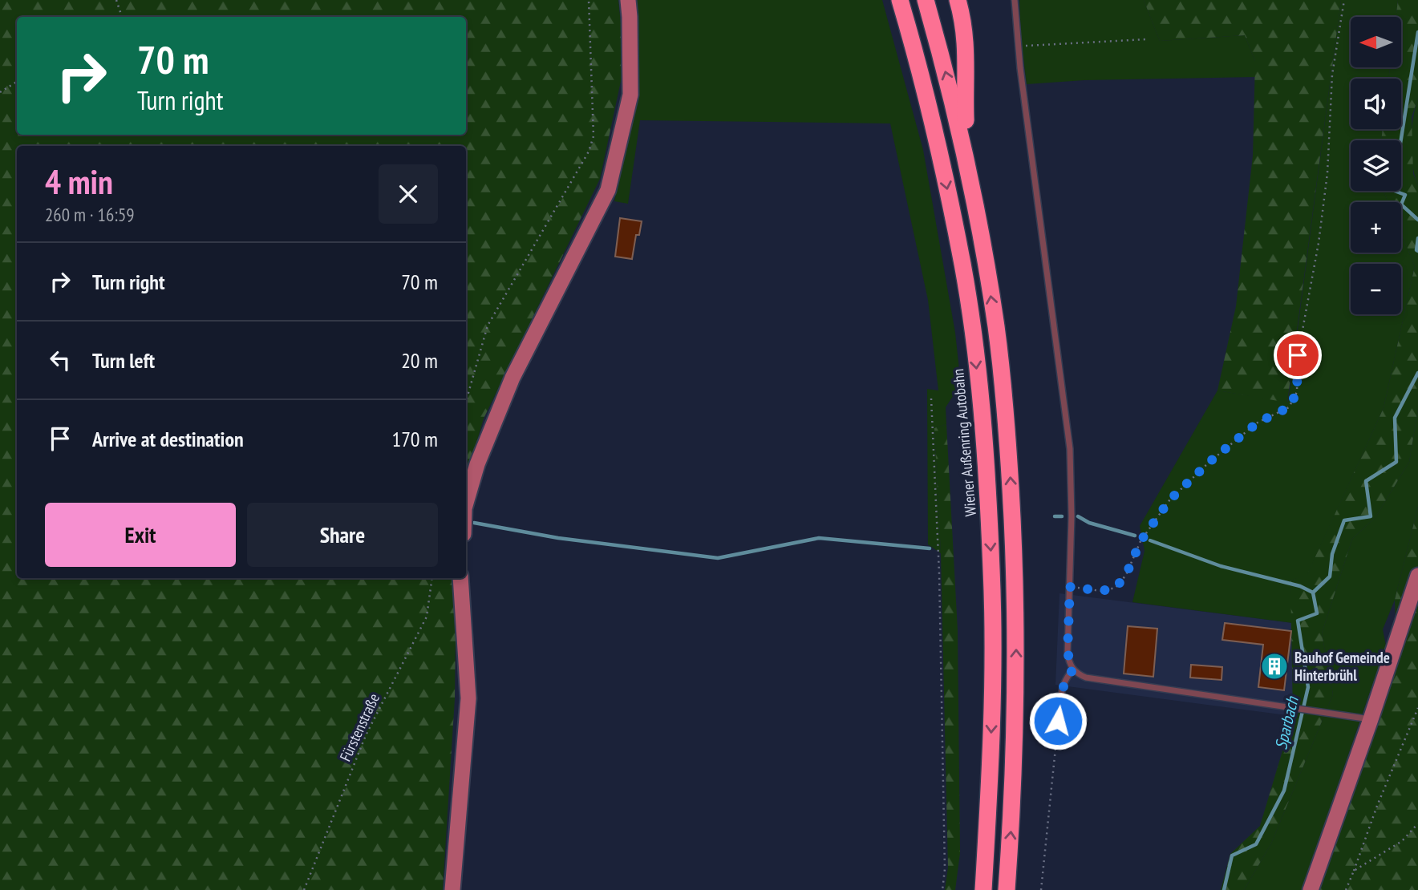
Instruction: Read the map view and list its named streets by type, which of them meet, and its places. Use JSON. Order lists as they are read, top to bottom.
{
  "streets": {
    "highway": ["Wiener Außenring Autobahn"],
    "path": ["Fürstenstraße"]
  },
  "water": ["Sparbach"],
  "places": {
    "building": ["Bauhof Gemeinde Hinterbrühl"]
  },
  "north": "left",
  "page": {
    "map_buttons": ["+", "−"],
    "turn": ["70 m", "Turn right"],
    "heading": ["4 min", "260 m · 16:59"],
    "list": [
      {
        "name": "Turn right",
        "value": "70 m"
      },
      {
        "name": "Turn left",
        "value": "20 m"
      },
      {
        "name": "Arrive at destination",
        "value": "170 m"
      }
    ],
    "buttons": ["Exit", "Share"]
  }
}
